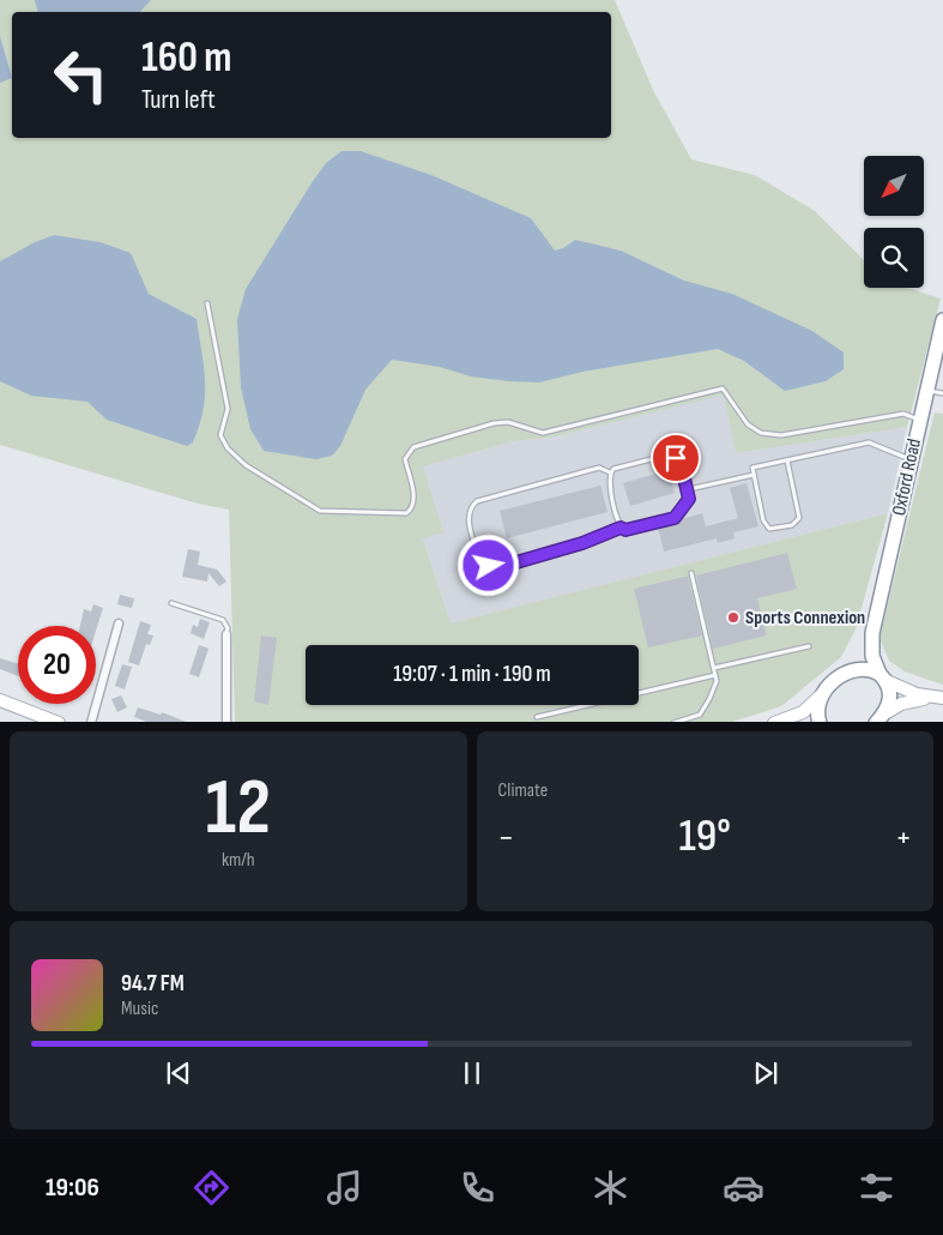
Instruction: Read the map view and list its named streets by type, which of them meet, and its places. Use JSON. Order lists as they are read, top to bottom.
{
  "streets": {
    "highway": ["Oxford Road"]
  },
  "places": ["Sports Connexion"],
  "north": "bottom left",
  "page": {
    "turn": ["160 m", "Turn left"],
    "limit": "20",
    "trip": "19:07 · 1 min · 190 m",
    "tile": [
      ["12", "km/h"],
      "Climate"
    ],
    "heat": ["−", "19°", "+"],
    "song": ["94.7 FM", "Music"],
    "tabs": "19:06"
  }
}
